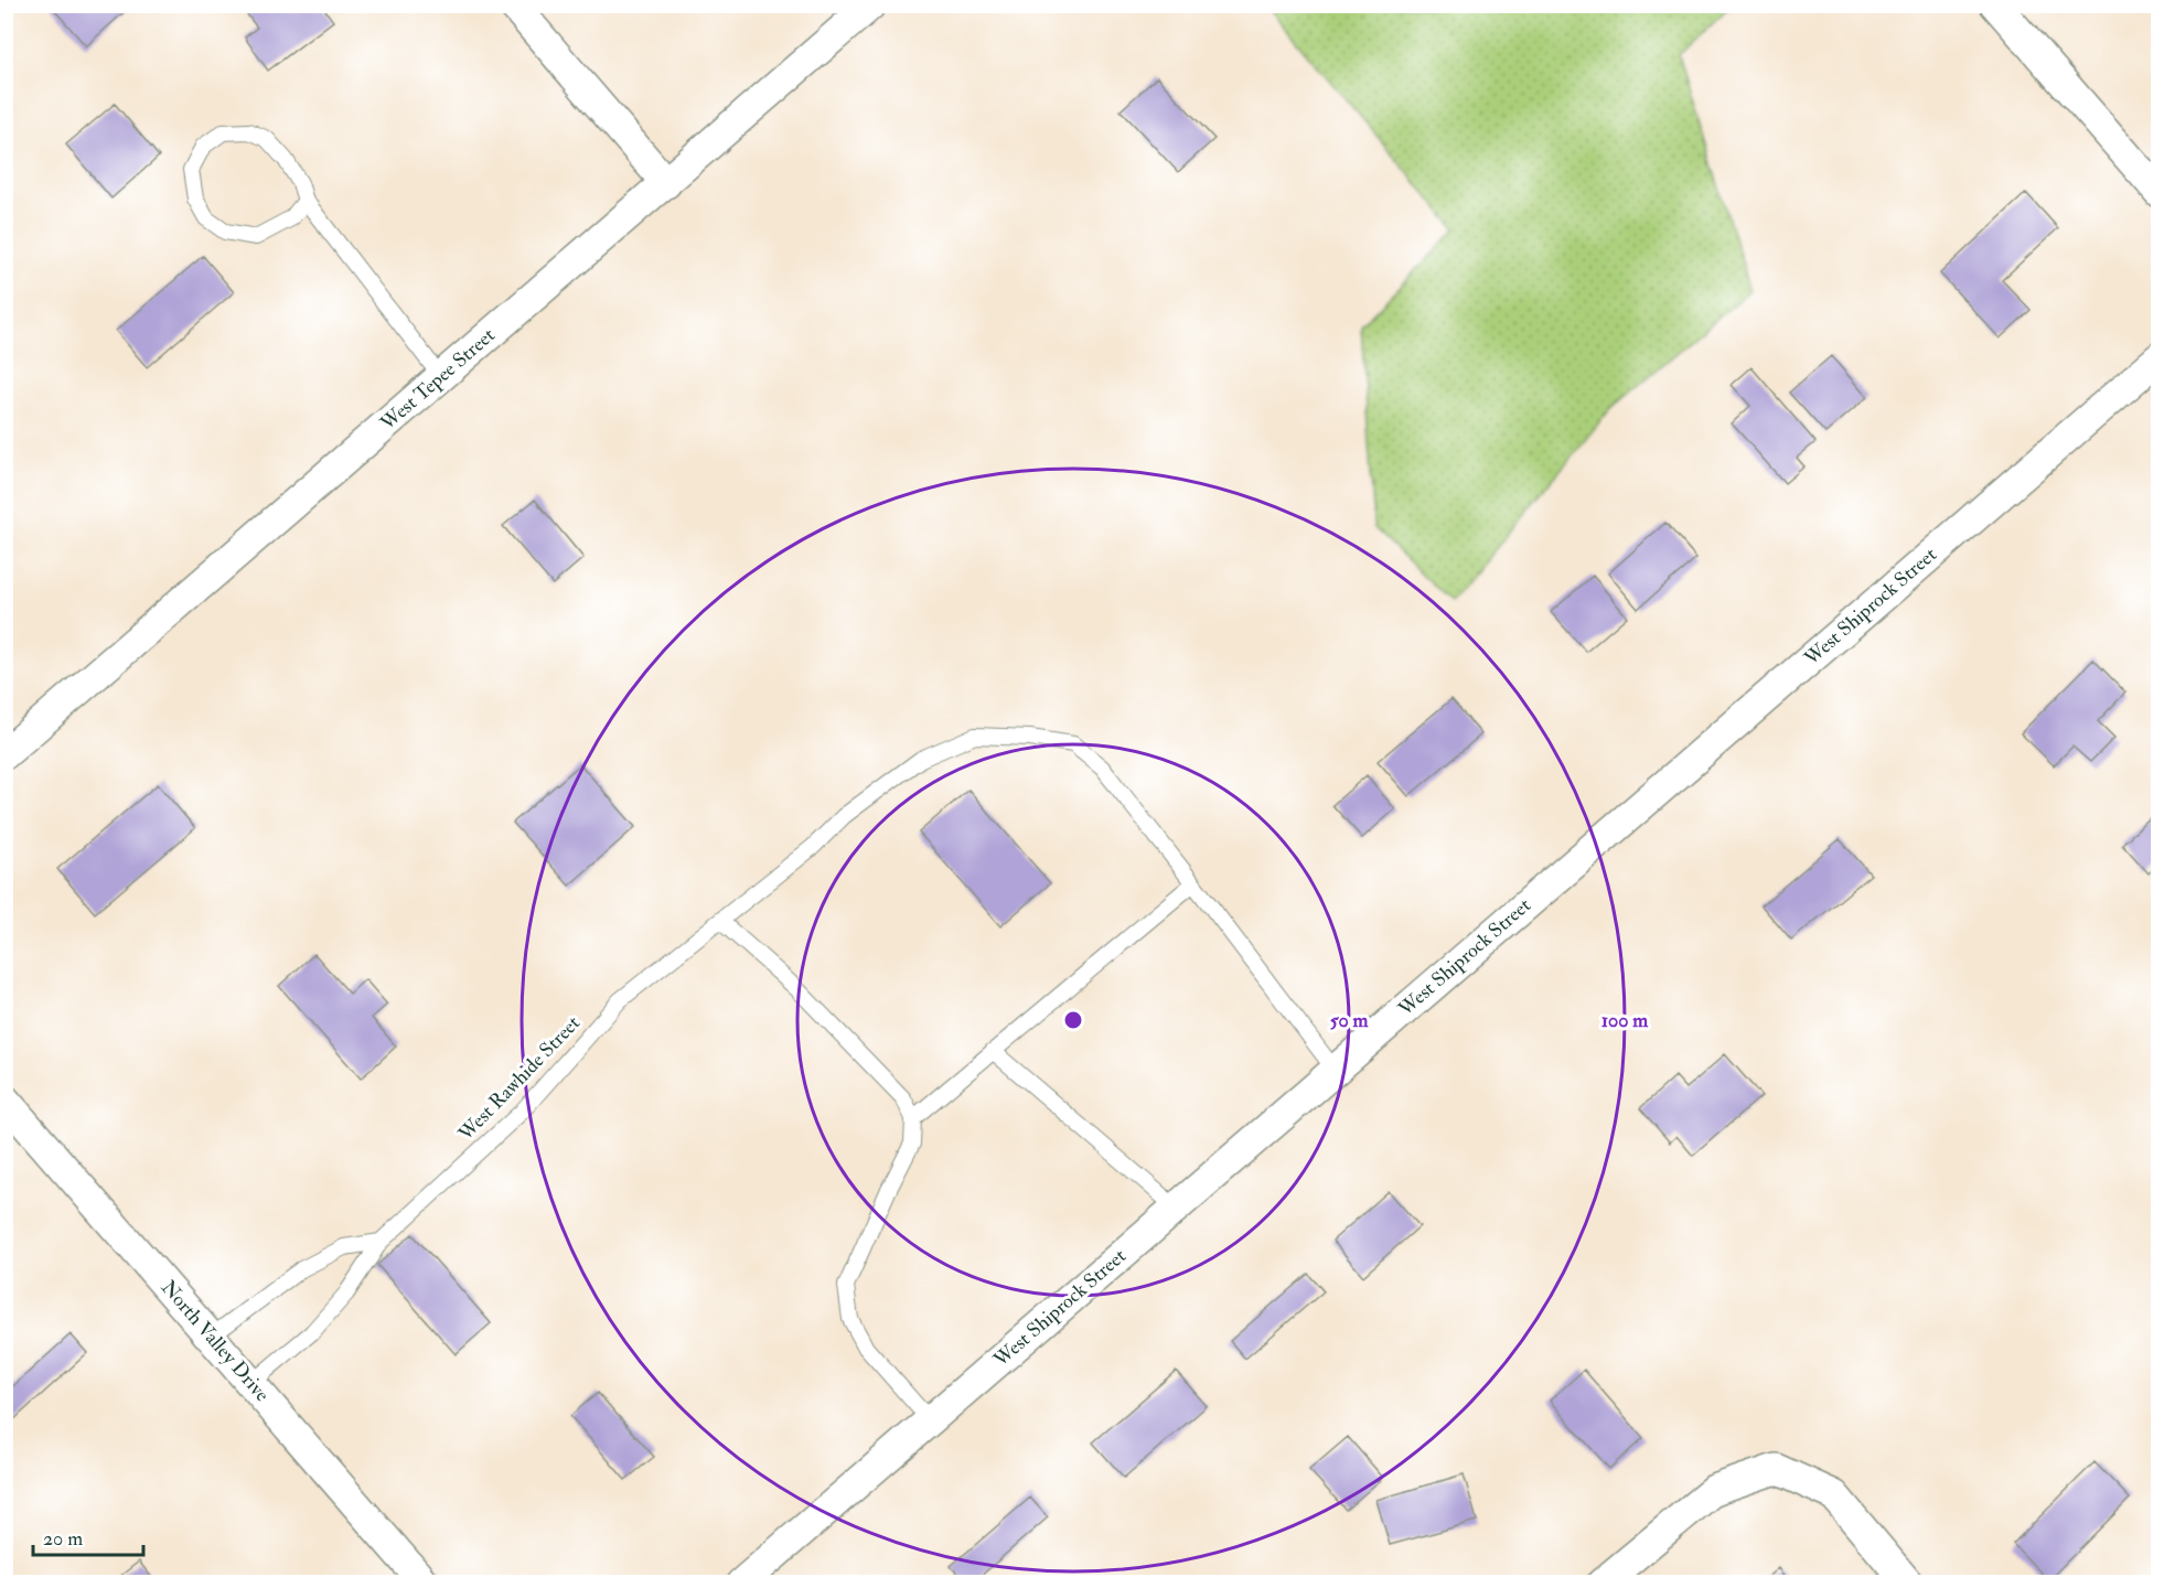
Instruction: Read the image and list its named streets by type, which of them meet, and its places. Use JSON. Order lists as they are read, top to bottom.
{
  "streets": {
    "street": ["West Tepee Street", "West Shiprock Street", "North Valley Drive"],
    "lane": ["West Rawhide Street"]
  },
  "crossings": [
    ["West Shiprock Street", "West Rawhide Street"],
    ["West Rawhide Street", "North Valley Drive"]
  ],
  "scale_bar": "20 m",
  "rings": ["50 m", "100 m"]
}
